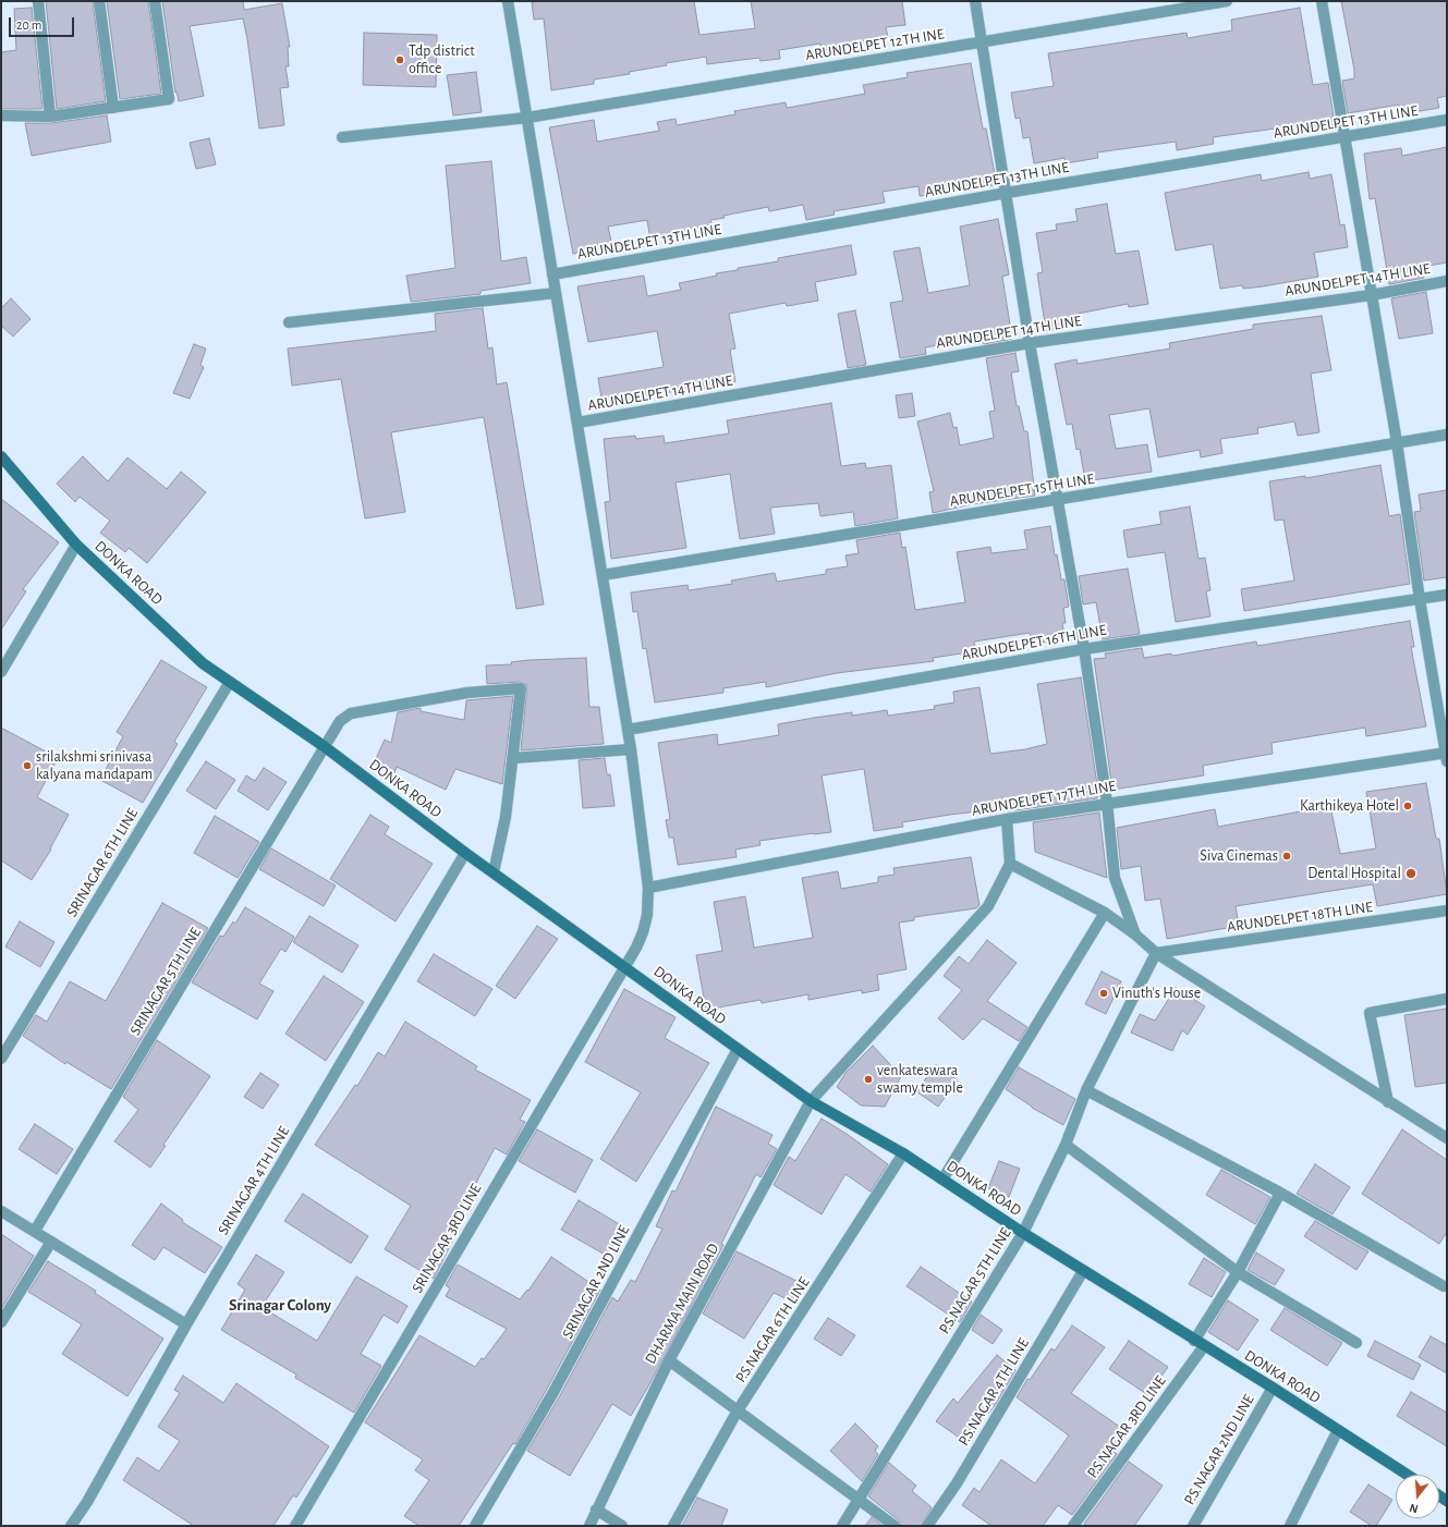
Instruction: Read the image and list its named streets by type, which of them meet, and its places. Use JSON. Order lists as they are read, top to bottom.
{
  "streets": {
    "street": [
      "ARUNDELPET 12TH INE",
      "ARUNDELPET 13TH LINE",
      "ARUNDELPET 14TH LINE",
      "ARUNDELPET 15TH LINE",
      "DONKA ROAD",
      "ARUNDELPET 16TH LINE",
      "ARUNDELPET 17TH LINE",
      "SRINAGAR 6TH LINE",
      "ARUNDELPET 18TH LINE",
      "SRINAGAR 5TH LINE",
      "SRINAGAR 4TH LINE",
      "SRINAGAR 3RD LINE",
      "P.S.NAGAR 5TH LINE",
      "SRINAGAR 2ND LINE",
      "DHARMA MAIN ROAD",
      "P.S.NAGAR 6TH LINE",
      "P.S.NAGAR 4TH LINE",
      "P.S.NAGAR 3RD LINE",
      "P.S.NAGAR 2ND LINE"
    ]
  },
  "crossings": [
    ["ARUNDELPET 12TH INE", "SRINAGAR 3RD LINE"],
    ["ARUNDELPET 13TH LINE", "SRINAGAR 3RD LINE"],
    ["ARUNDELPET 14TH LINE", "SRINAGAR 3RD LINE"],
    ["ARUNDELPET 15TH LINE", "SRINAGAR 3RD LINE"],
    ["DONKA ROAD", "SRINAGAR 6TH LINE"],
    ["DONKA ROAD", "SRINAGAR 5TH LINE"],
    ["DONKA ROAD", "SRINAGAR 4TH LINE"],
    ["DONKA ROAD", "SRINAGAR 3RD LINE"],
    ["DONKA ROAD", "P.S.NAGAR 5TH LINE"],
    ["DONKA ROAD", "SRINAGAR 2ND LINE"],
    ["DONKA ROAD", "DHARMA MAIN ROAD"],
    ["DONKA ROAD", "P.S.NAGAR 6TH LINE"],
    ["DONKA ROAD", "P.S.NAGAR 4TH LINE"],
    ["DONKA ROAD", "P.S.NAGAR 3RD LINE"],
    ["DONKA ROAD", "P.S.NAGAR 2ND LINE"],
    ["ARUNDELPET 16TH LINE", "SRINAGAR 3RD LINE"],
    ["ARUNDELPET 17TH LINE", "SRINAGAR 3RD LINE"],
    ["ARUNDELPET 18TH LINE", "P.S.NAGAR 5TH LINE"]
  ],
  "districts": ["Srinagar Colony"],
  "places": [
    "Tdp district office",
    "srilakshmi srinivasa kalyana mandapam",
    "Karthikeya Hotel",
    "Siva Cinemas",
    "Dental Hospital",
    "Vinuth's House",
    "venkateswara swamy temple"
  ],
  "scale_bar": "20 m",
  "north": "bottom"
}
